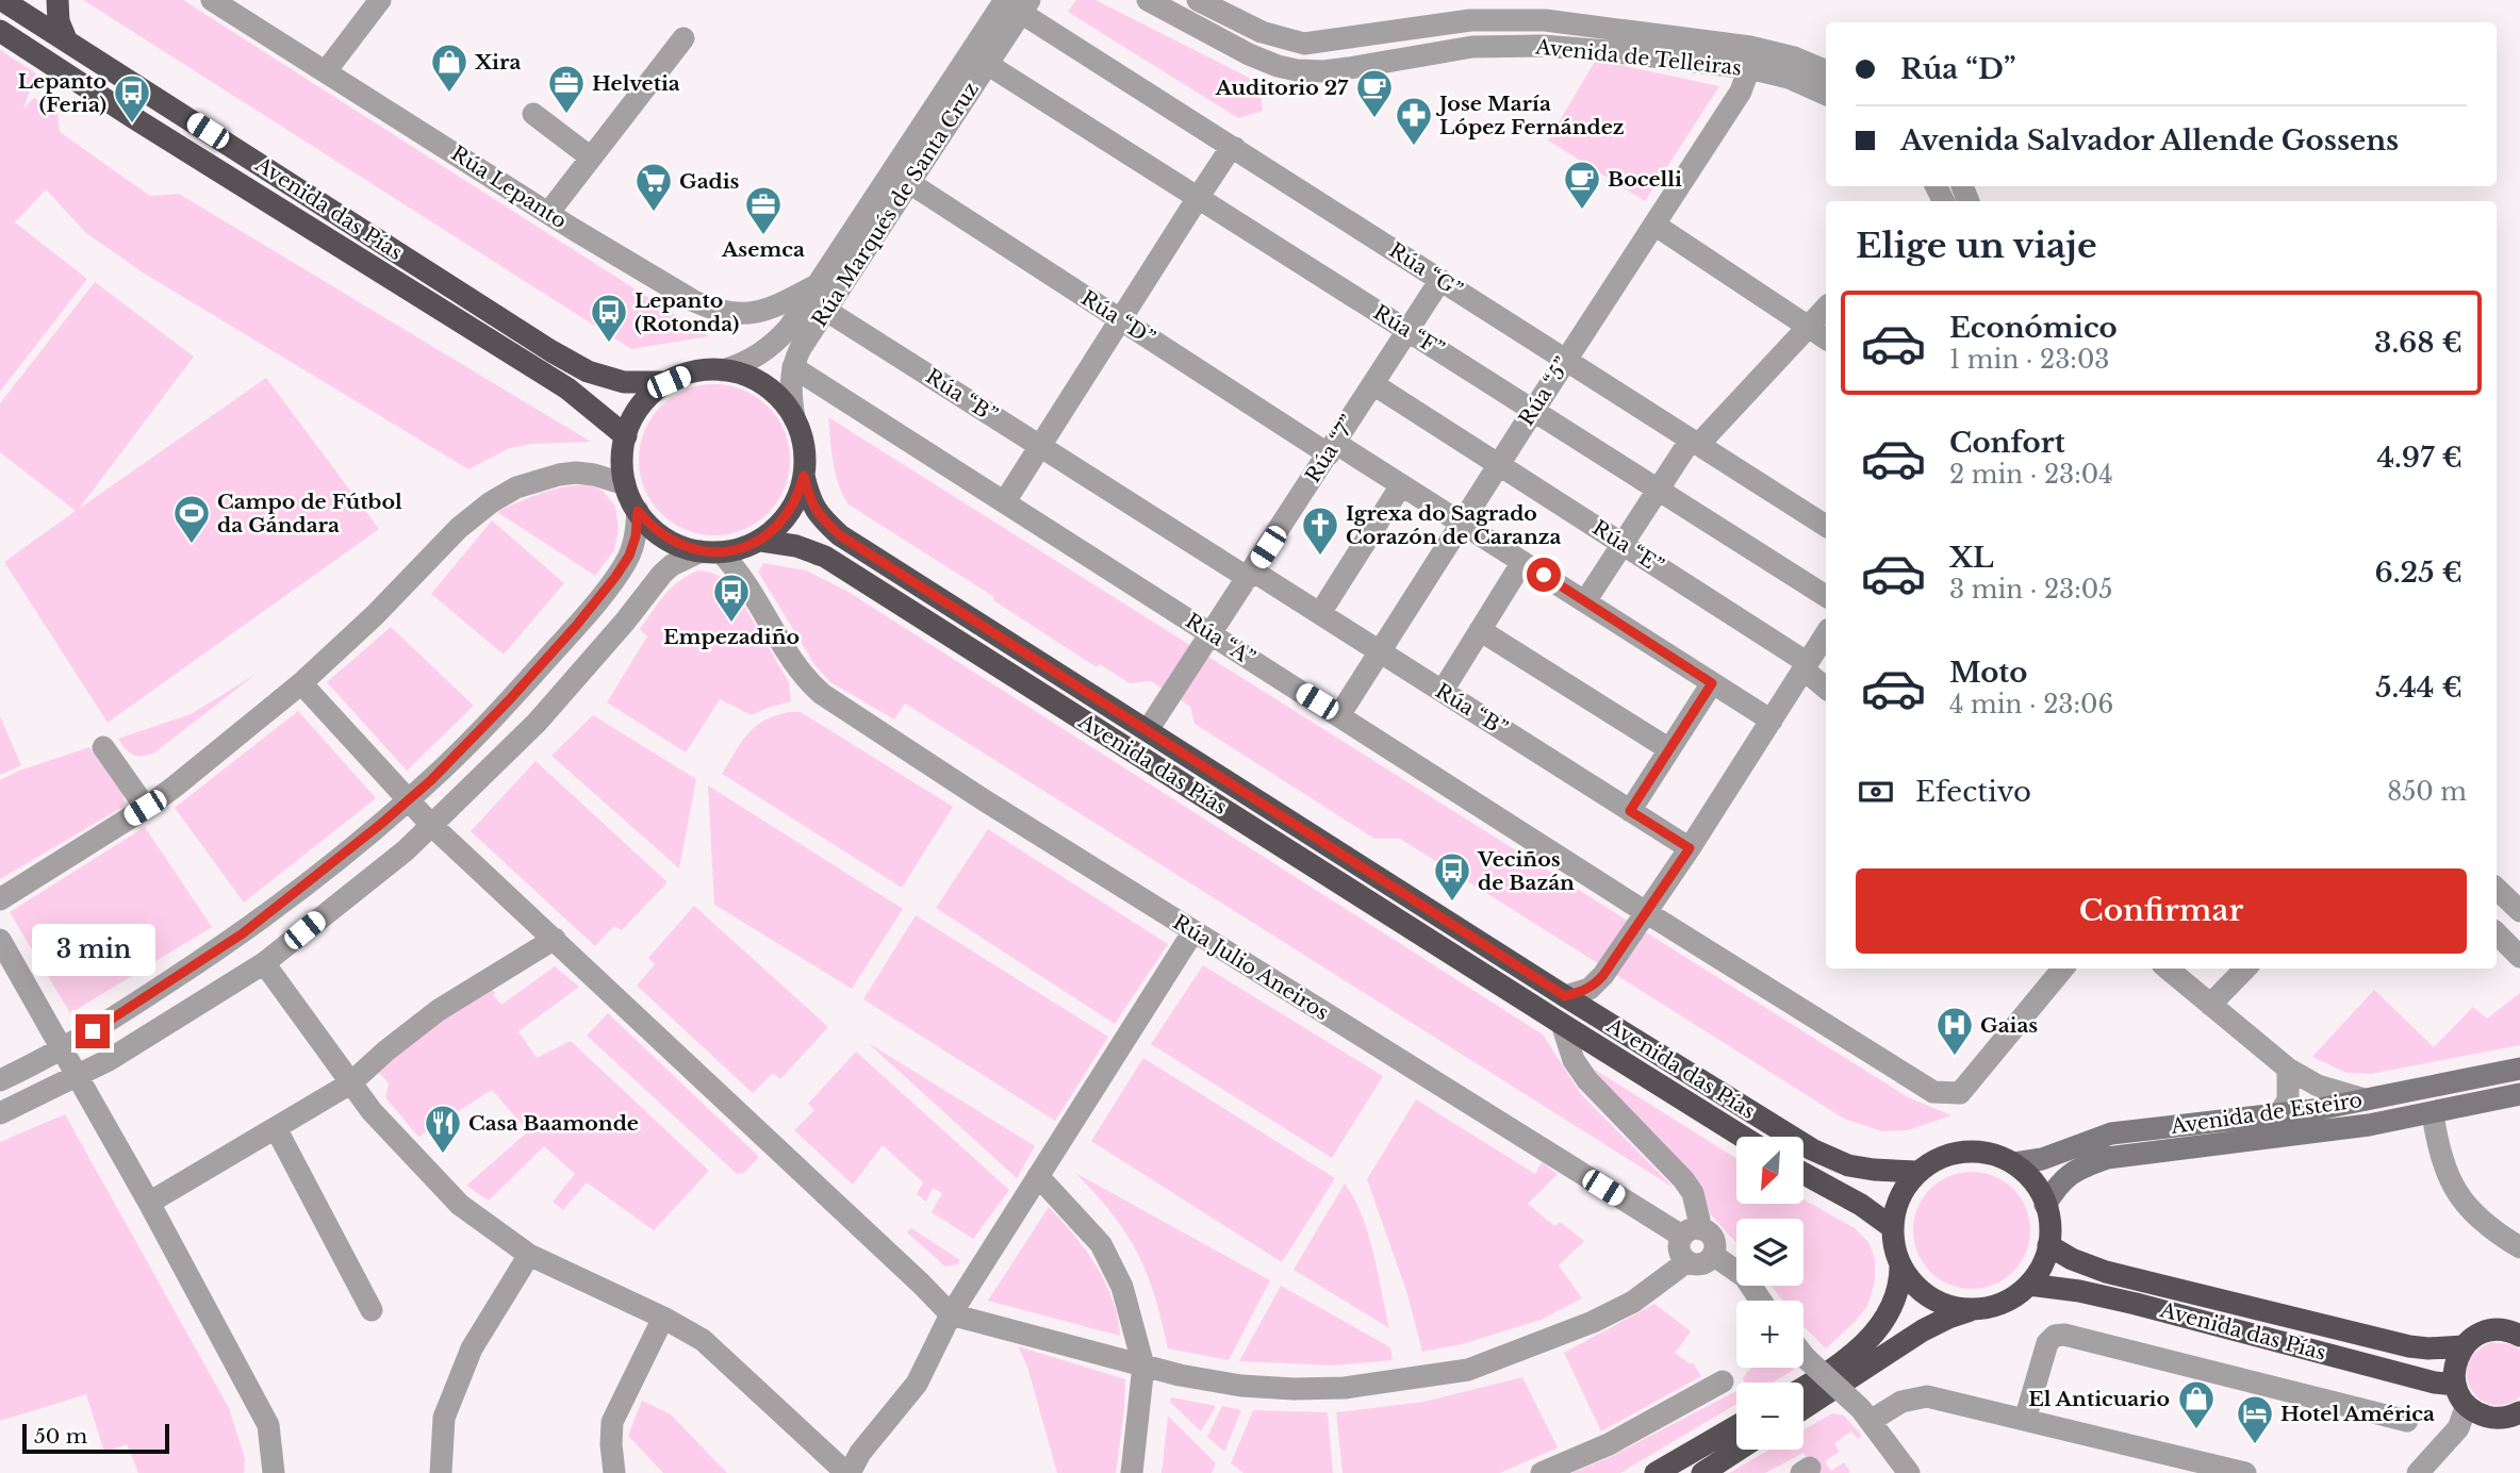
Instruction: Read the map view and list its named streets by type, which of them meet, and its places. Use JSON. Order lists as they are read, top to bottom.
{
  "streets": {
    "highway": ["Avenida das Pías"],
    "main road": ["Avenida de Esteiro"],
    "street": [
      "Avenida de Telleiras",
      "Rúa Lepanto",
      "Rúa Marqués de Santa Cruz",
      "Rúa “G”",
      "Rúa “D”",
      "Rúa “F”",
      "Rúa “5”",
      "Rúa “B”",
      "Rúa “7”",
      "Rúa “E”",
      "Rúa “A”",
      "Rúa Julio Aneiros"
    ]
  },
  "crossings": [
    ["Avenida de Telleiras", "Rúa “5”"],
    ["Rúa Lepanto", "Rúa Marqués de Santa Cruz"],
    ["Rúa Marqués de Santa Cruz", "Avenida das Pías"],
    ["Rúa Marqués de Santa Cruz", "Rúa “G”"],
    ["Rúa Marqués de Santa Cruz", "Rúa “D”"],
    ["Rúa Marqués de Santa Cruz", "Rúa “F”"],
    ["Rúa Marqués de Santa Cruz", "Rúa “B”"],
    ["Rúa Marqués de Santa Cruz", "Rúa “A”"],
    ["Rúa Marqués de Santa Cruz", "Rúa Julio Aneiros"],
    ["Avenida das Pías", "Rúa “7”"],
    ["Avenida das Pías", "Rúa Julio Aneiros"],
    ["Avenida das Pías", "Avenida de Esteiro"],
    ["Rúa “G”", "Rúa “5”"],
    ["Rúa “G”", "Rúa “7”"],
    ["Rúa “D”", "Rúa “5”"],
    ["Rúa “D”", "Rúa “7”"],
    ["Rúa “F”", "Rúa “5”"],
    ["Rúa “F”", "Rúa “7”"],
    ["Rúa “5”", "Rúa “B”"],
    ["Rúa “5”", "Rúa “E”"],
    ["Rúa “5”", "Rúa “A”"],
    ["Rúa “B”", "Rúa “7”"],
    ["Rúa “7”", "Rúa “E”"],
    ["Rúa “7”", "Rúa “A”"]
  ],
  "places": {
    "shop": ["Xira", "El Anticuario"],
    "office": ["Helvetia", "Asemca"],
    "cafe": ["Auditorio 27", "Bocelli"],
    "bus stop": [
      "Lepanto (Feria)",
      "Lepanto (Rotonda)",
      "Empezadiño",
      "Veciños de Bazán"
    ],
    "pharmacy": ["Jose María López Fernández"],
    "supermarket": ["Gadis"],
    "sports": ["Campo de Fútbol da Gándara"],
    "church": ["Igrexa do Sagrado Corazón de Caranza"],
    "hospital": ["Gaias"],
    "restaurant": ["Casa Baamonde"],
    "hotel": ["Hotel América"]
  },
  "scale_bar": "50 m",
  "north": "bottom left",
  "page": {
    "banner": ["Rúa “D”", "Avenida Salvador Allende Gossens"],
    "heading": "Elige un viaje",
    "list": [
      {
        "name": "Económico",
        "note": "1 min · 23:03",
        "value": "3.68 €"
      },
      {
        "name": "Confort",
        "note": "2 min · 23:04",
        "value": "4.97 €"
      },
      {
        "name": "XL",
        "note": "3 min · 23:05",
        "value": "6.25 €"
      },
      {
        "name": "Moto",
        "note": "4 min · 23:06",
        "value": "5.44 €"
      }
    ],
    "pay": ["Efectivo", "850 m"],
    "buttons": "Confirmar",
    "bubble": "3 min",
    "map_buttons": ["+", "−"],
    "scale": "50 m"
  }
}
